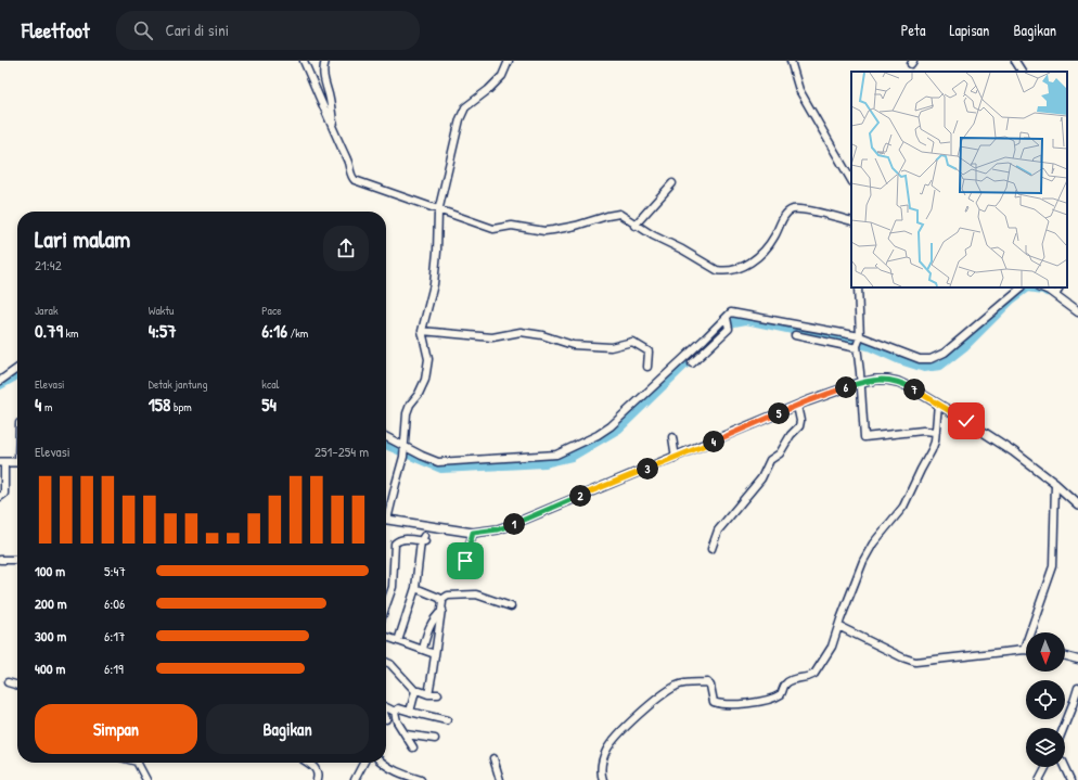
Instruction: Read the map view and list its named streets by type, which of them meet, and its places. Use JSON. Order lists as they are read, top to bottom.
{
  "north": "bottom",
  "page": {
    "header": "Fleetfoot",
    "search": "Cari di sini",
    "nav": ["Peta", "Lapisan", "Bagikan"],
    "heading": ["Lari malam", "21:42"],
    "stats": [
      ["Jarak", "0.79 km"],
      ["Waktu", "4:57"],
      ["Pace", "6:16 /km"],
      ["Elevasi", "4 m"],
      ["Detak jantung", "158 bpm"],
      ["kcal", "54"]
    ],
    "pins": [
      "6",
      "7",
      "5",
      "4",
      "3",
      "2",
      "1"
    ],
    "chart": ["Elevasi", "251–254 m"],
    "list": [
      {
        "name": "100 m",
        "note": "5:47"
      },
      {
        "name": "200 m",
        "note": "6:06"
      },
      {
        "name": "300 m",
        "note": "6:17"
      },
      {
        "name": "400 m",
        "note": "6:19"
      }
    ],
    "buttons": ["Simpan", "Bagikan"]
  }
}
